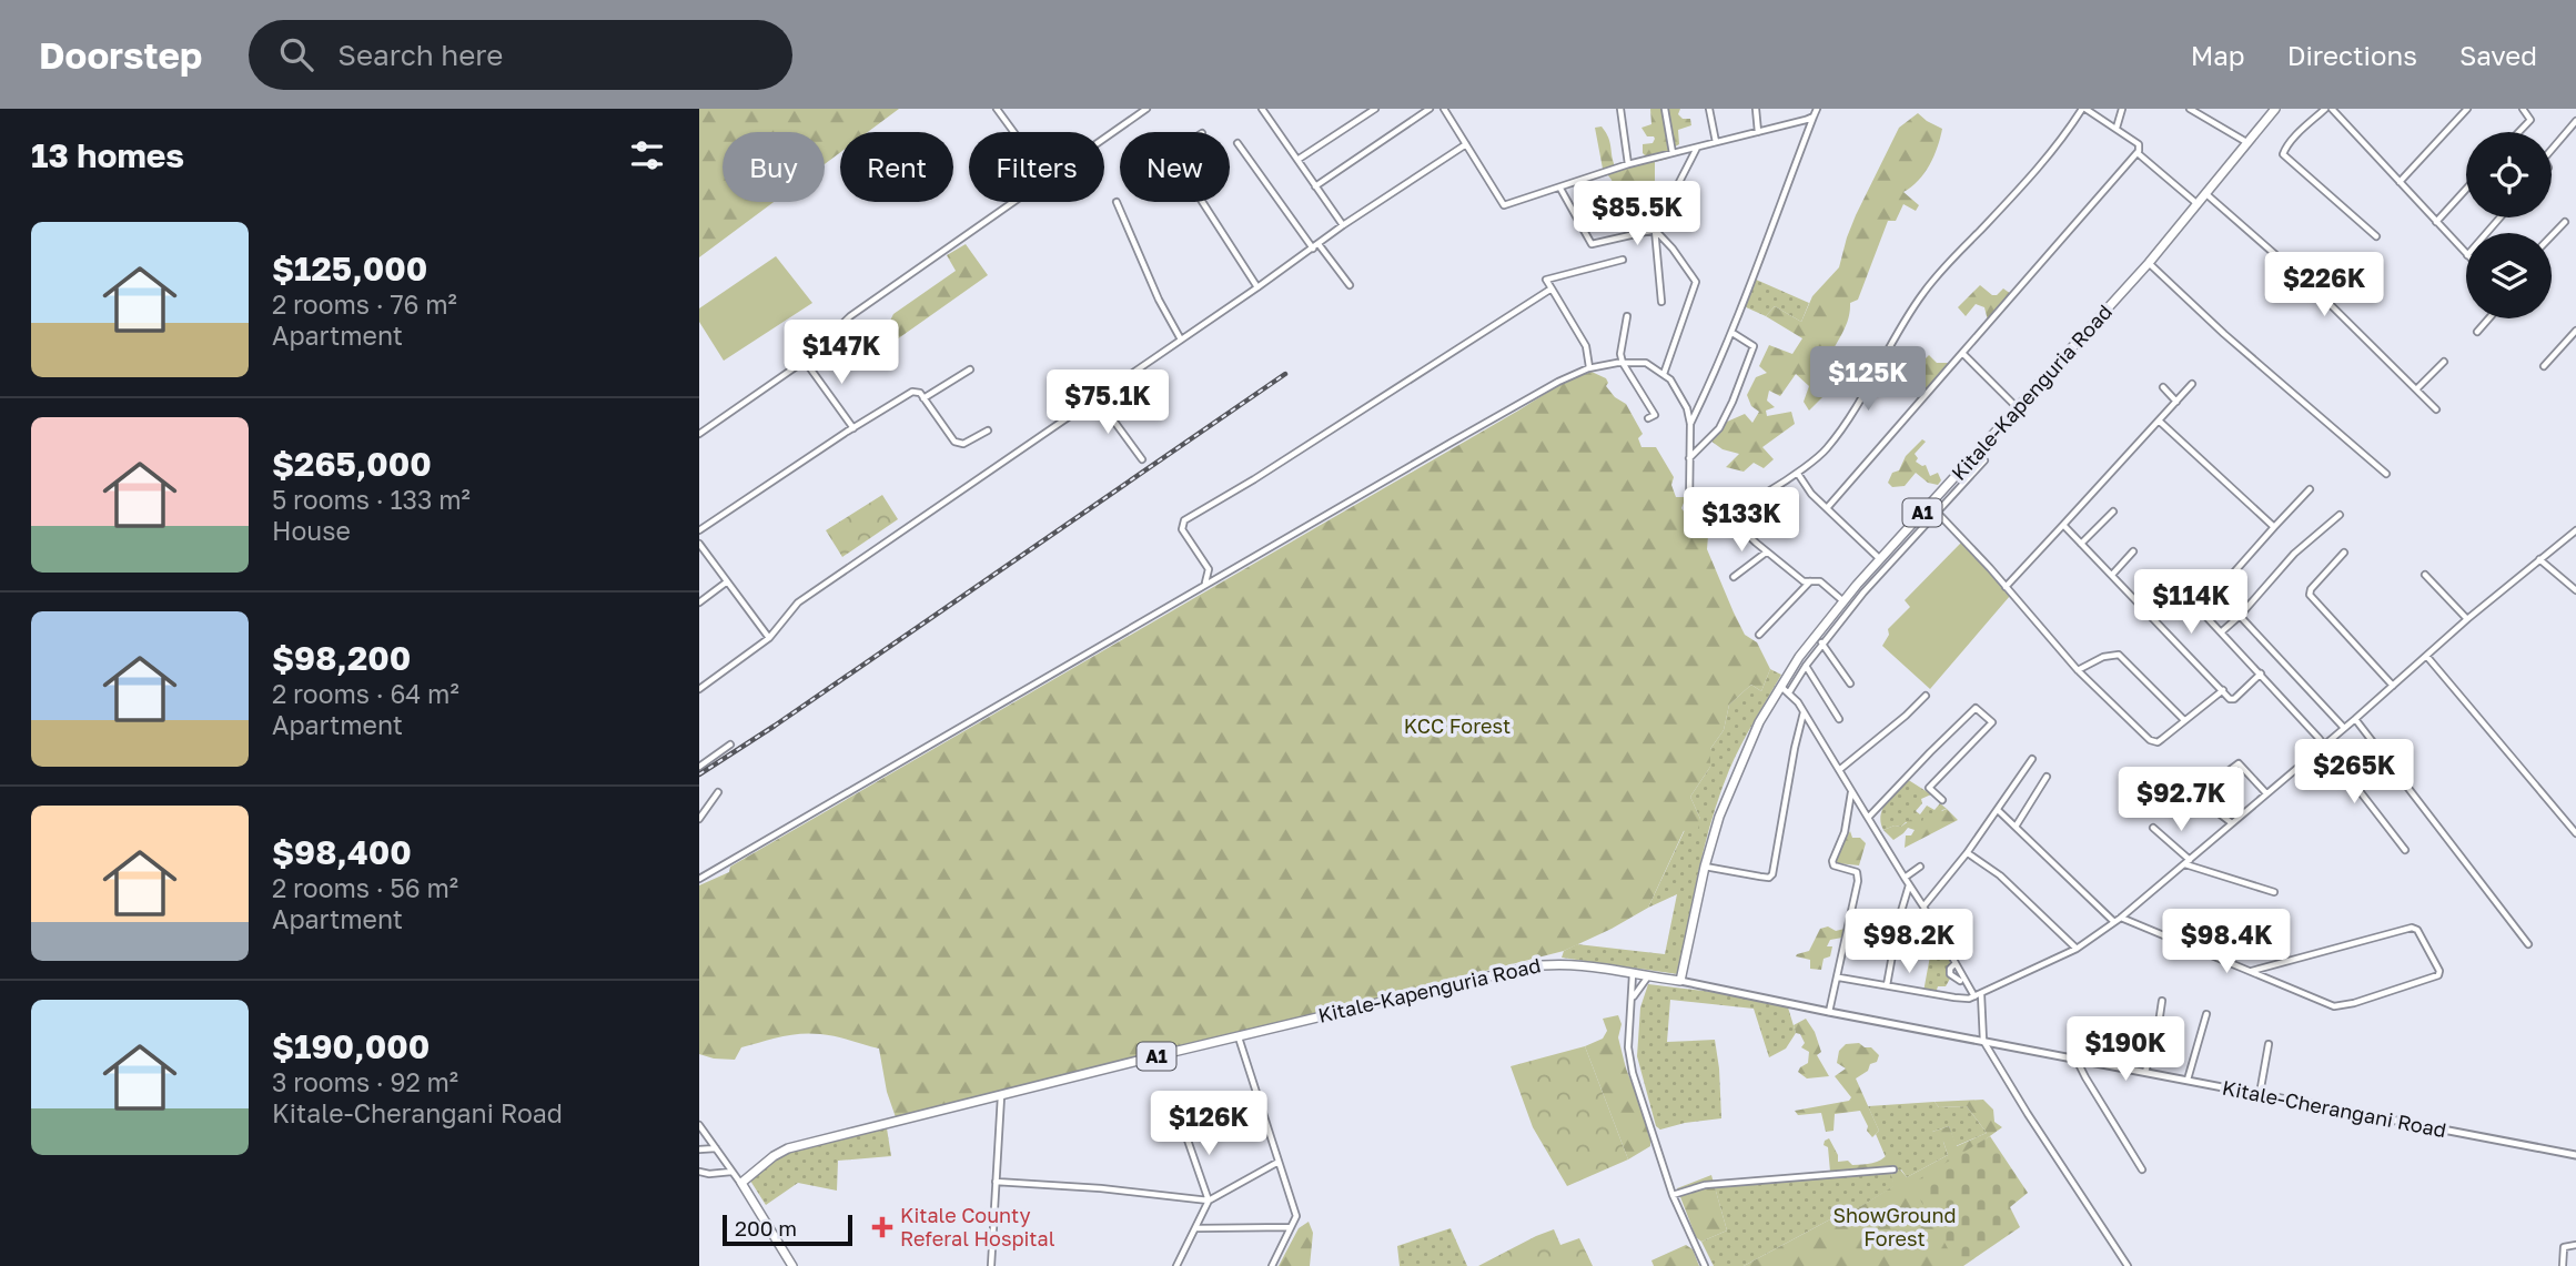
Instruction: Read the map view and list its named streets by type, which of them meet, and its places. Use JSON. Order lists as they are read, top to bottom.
{
  "streets": {
    "highway": ["Kitale-Kapenguria Road", "A1"],
    "main road": ["Kitale-Cherangani Road"]
  },
  "crossings": [
    ["Kitale-Kapenguria Road", "Kitale-Cherangani Road"]
  ],
  "parks": ["KCC Forest", "ShowGround Forest"],
  "places": {
    "health": ["Kitale County Referal Hospital"]
  },
  "scale_bar": "200 m",
  "page": {
    "header": "Doorstep",
    "search": "Search here",
    "nav": ["Map", "Directions", "Saved"],
    "heading": "13 homes",
    "chip": [
      "Buy",
      "Rent",
      "Filters",
      "New"
    ],
    "price": [
      "$85.5K",
      "$226K",
      "$147K",
      "$125K",
      "$75.1K",
      "$133K",
      "$114K",
      "$265K",
      "$92.7K",
      "$98.2K",
      "$98.4K",
      "$190K",
      "$126K"
    ],
    "list": [
      {
        "name": "$125,000",
        "note": "2 rooms · 76 m² · Apartment"
      },
      {
        "name": "$265,000",
        "note": "5 rooms · 133 m² · House"
      },
      {
        "name": "$98,200",
        "note": "2 rooms · 64 m² · Apartment"
      },
      {
        "name": "$98,400",
        "note": "2 rooms · 56 m² · Apartment"
      },
      {
        "name": "$190,000",
        "note": "3 rooms · 92 m² · Kitale-Cherangani Road"
      }
    ],
    "scale": "200 m"
  }
}
